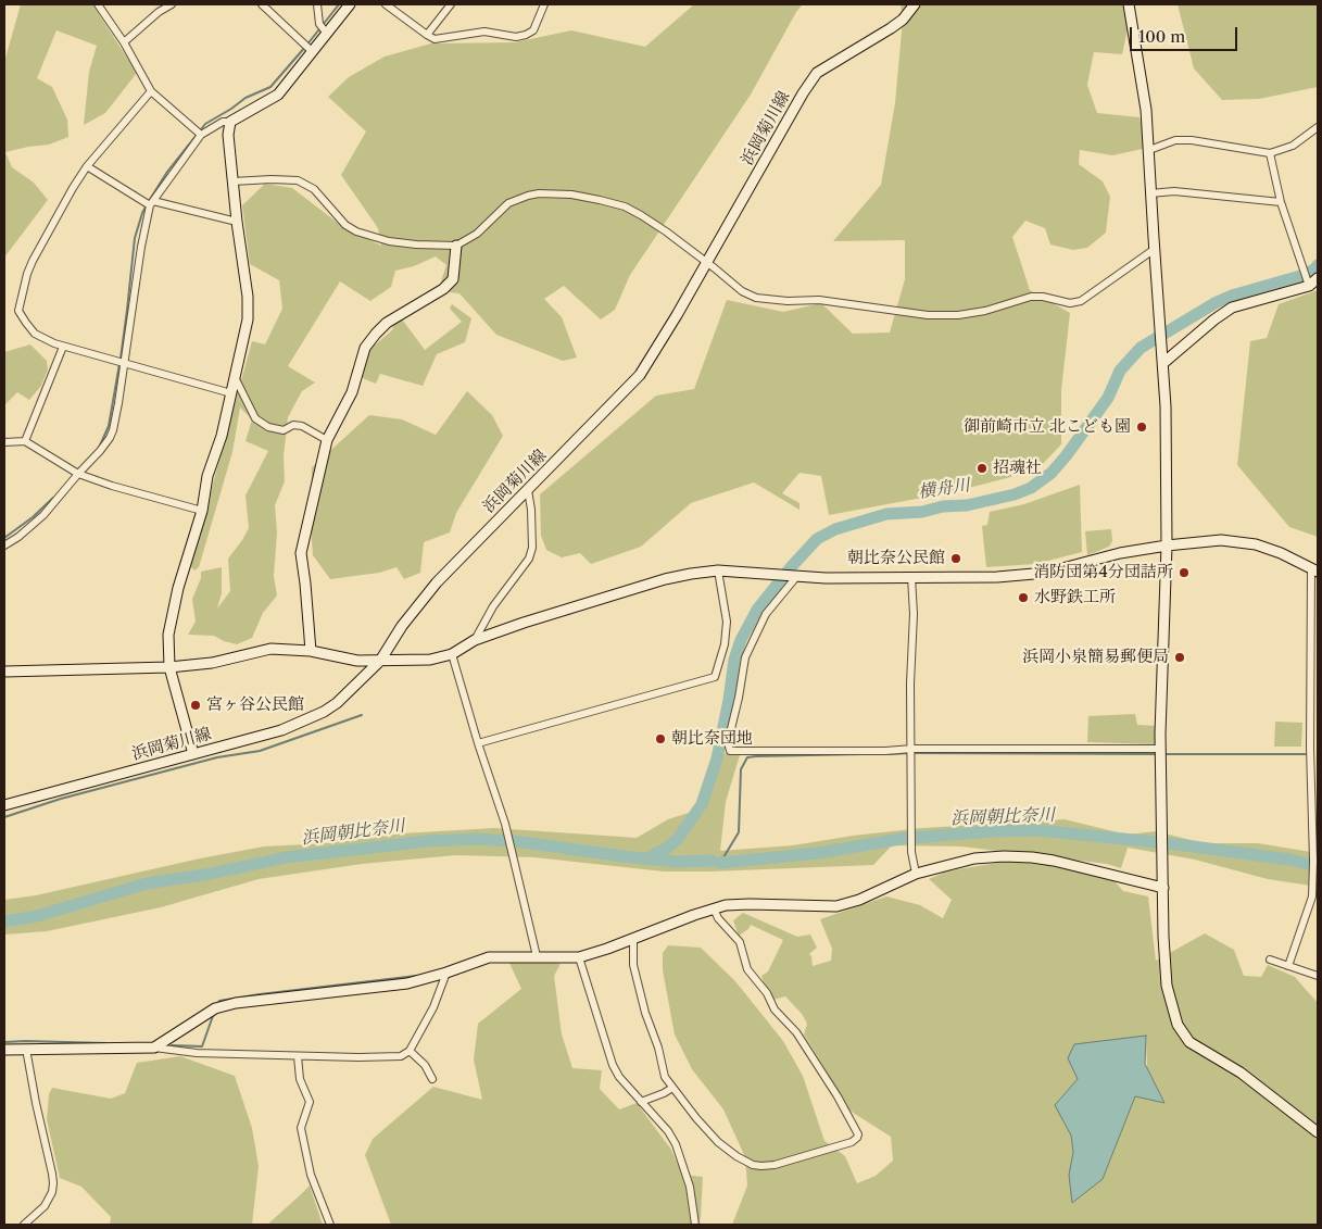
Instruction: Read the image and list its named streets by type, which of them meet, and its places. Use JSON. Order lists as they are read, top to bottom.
{
  "streets": {
    "street": ["浜岡菊川線"]
  },
  "water": ["横舟川", "浜岡朝比奈川"],
  "places": [
    "御前崎市立 北こども園",
    "招魂社",
    "朝比奈公民館",
    "消防団第4分団詰所",
    "水野鉄工所",
    "浜岡小泉簡易郵便局",
    "宮ヶ谷公民館",
    "朝比奈団地"
  ],
  "scale_bar": "100 m"
}
